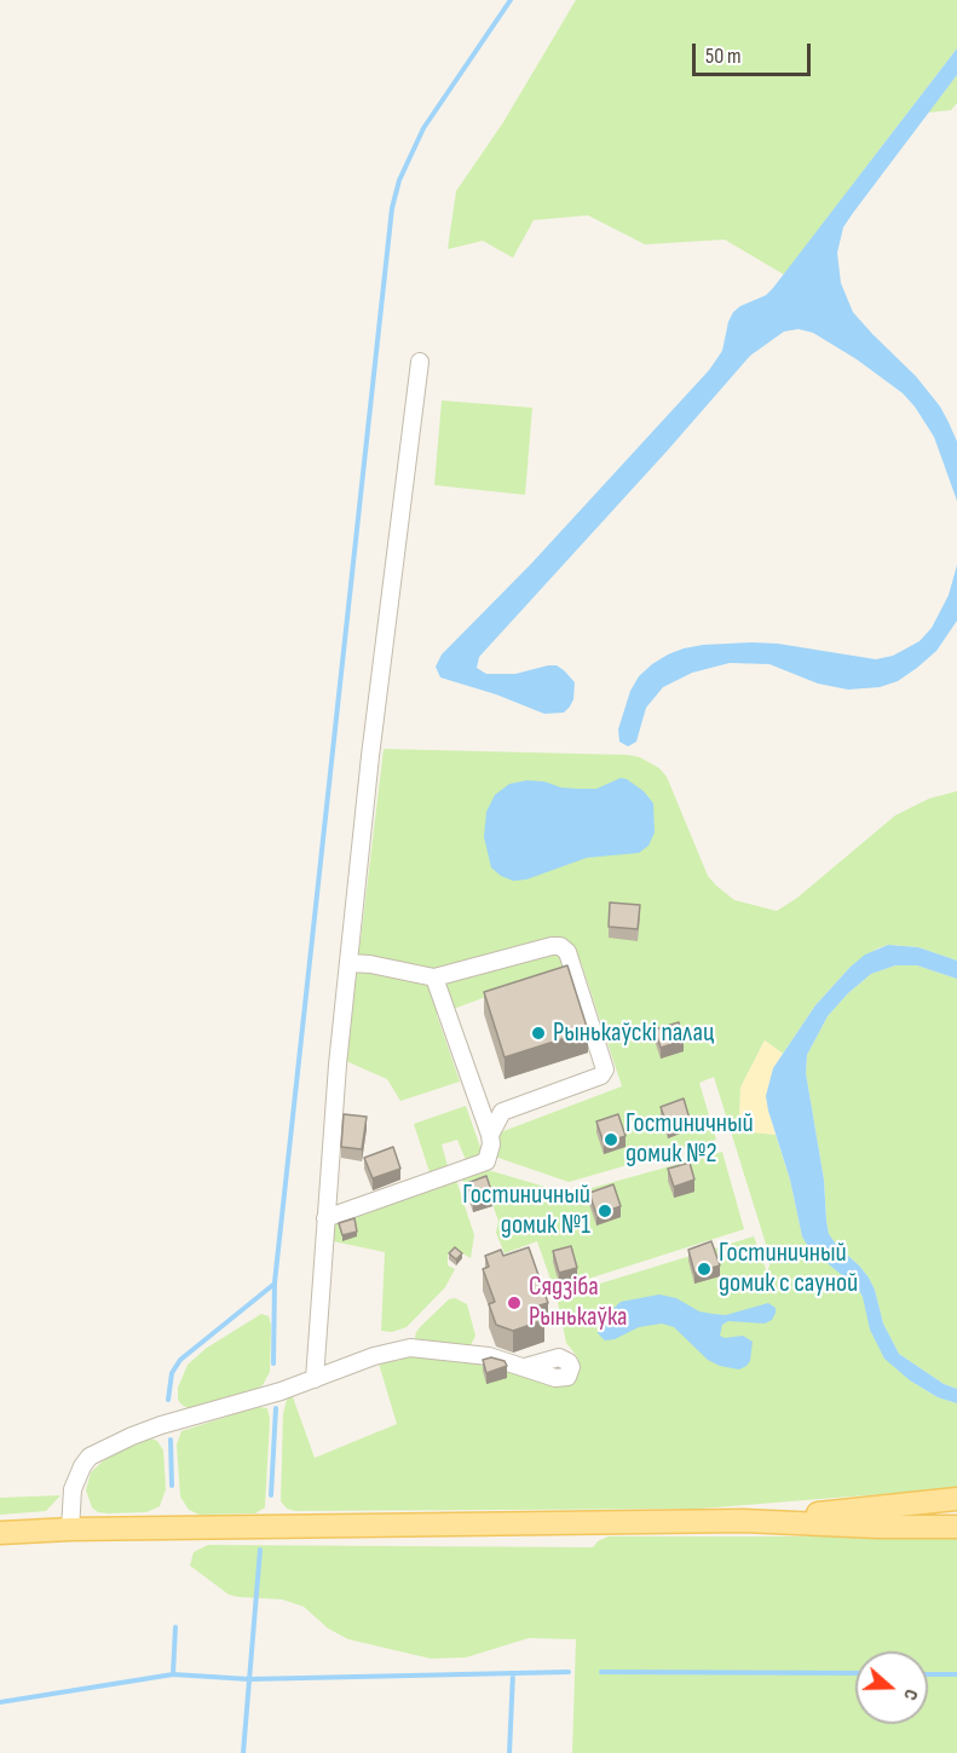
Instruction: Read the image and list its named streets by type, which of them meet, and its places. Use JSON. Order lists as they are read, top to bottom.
{
  "places": [
    "Рынькаўскi палац",
    "Гостиничный домик №2",
    "Гостиничный домик №1",
    "Гостиничный домик с сауной",
    "Сядзіба Рынькаўка"
  ],
  "scale_bar": "50 m",
  "north": "right"
}
